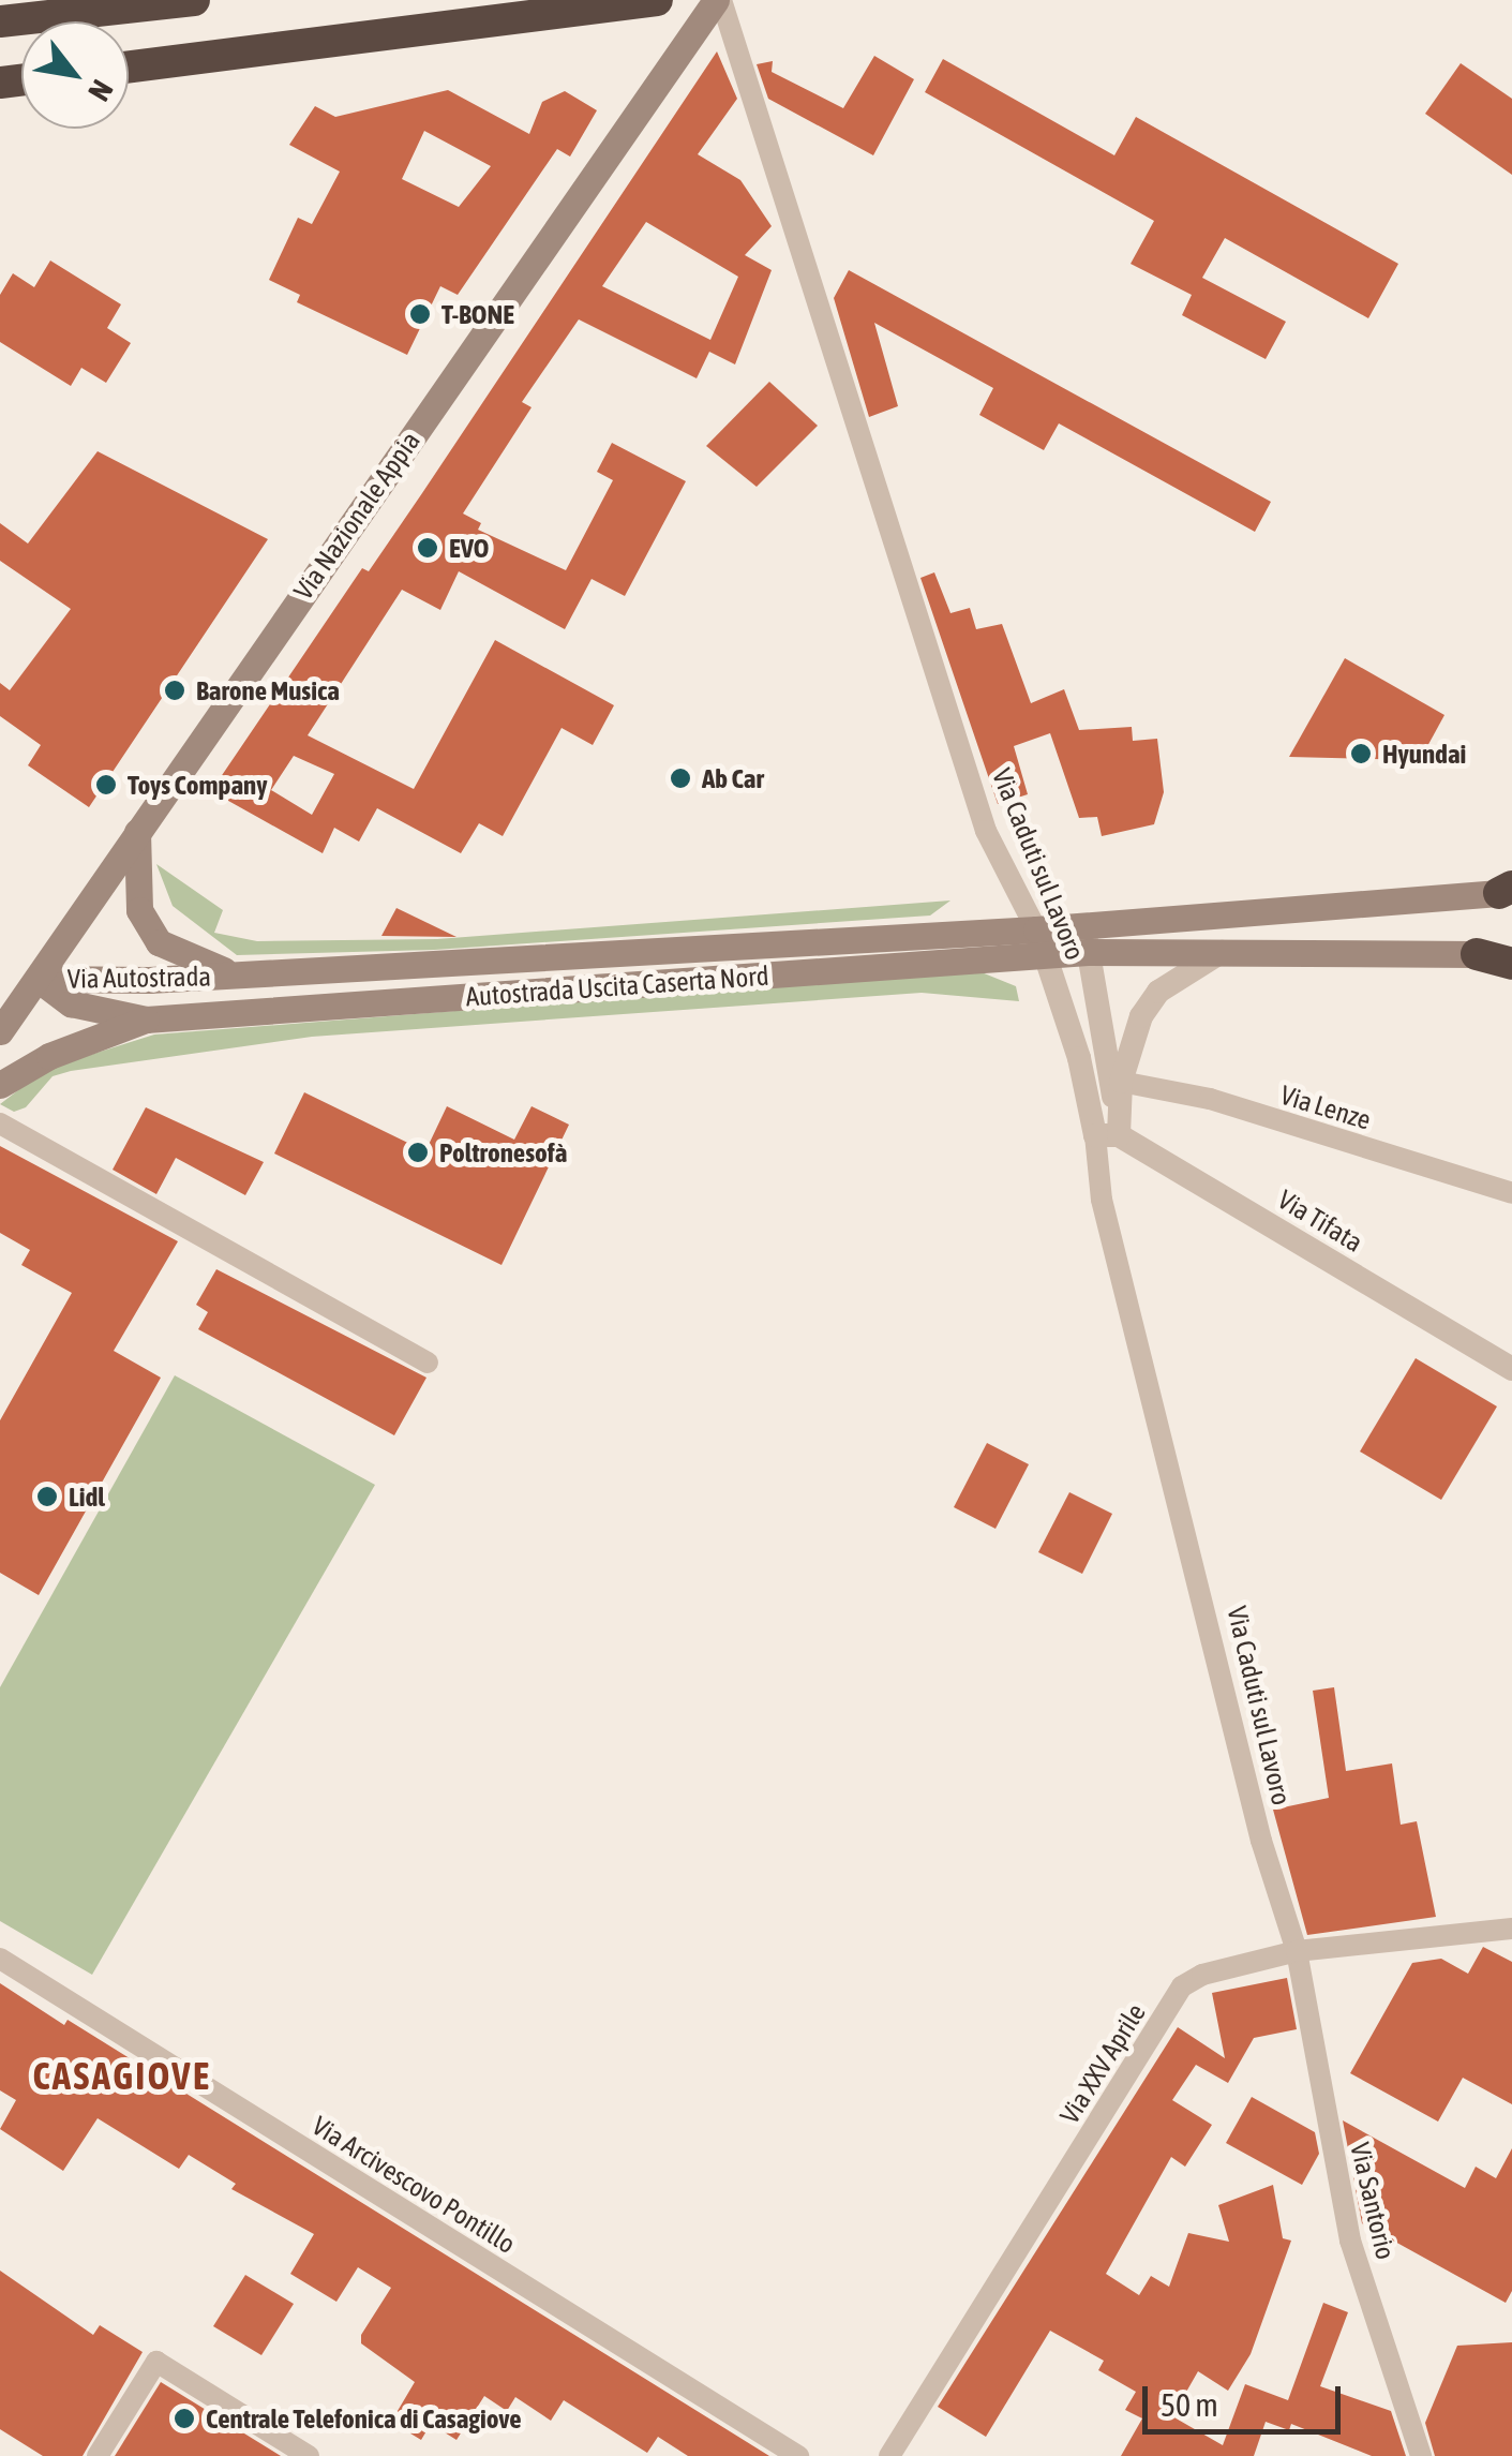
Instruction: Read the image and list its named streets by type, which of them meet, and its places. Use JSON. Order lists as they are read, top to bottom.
{
  "streets": {
    "main road": ["Via Nazionale Appia", "Via Autostrada", "Autostrada Uscita Caserta Nord"],
    "street": [
      "Via Caduti sul Lavoro",
      "Via Lenze",
      "Via Tifata",
      "Via XXV Aprile",
      "Via Arcivescovo Pontillo",
      "Via Santorio"
    ]
  },
  "crossings": [
    ["Via Nazionale Appia", "Via Caduti sul Lavoro"],
    ["Via Nazionale Appia", "Via Autostrada"],
    ["Via Caduti sul Lavoro", "Autostrada Uscita Caserta Nord"],
    ["Via Caduti sul Lavoro", "Via Tifata"],
    ["Via Caduti sul Lavoro", "Via XXV Aprile"],
    ["Via Caduti sul Lavoro", "Via Santorio"],
    ["Via Autostrada", "Autostrada Uscita Caserta Nord"],
    ["Via XXV Aprile", "Via Santorio"]
  ],
  "districts": ["CASAGIOVE"],
  "places": [
    "T-BONE",
    "EVO",
    "Barone Musica",
    "Hyundai",
    "Ab Car",
    "Toys Company",
    "Poltronesofà",
    "Lidl",
    "Centrale Telefonica di Casagiove"
  ],
  "scale_bar": "50 m",
  "north": "bottom right"
}
